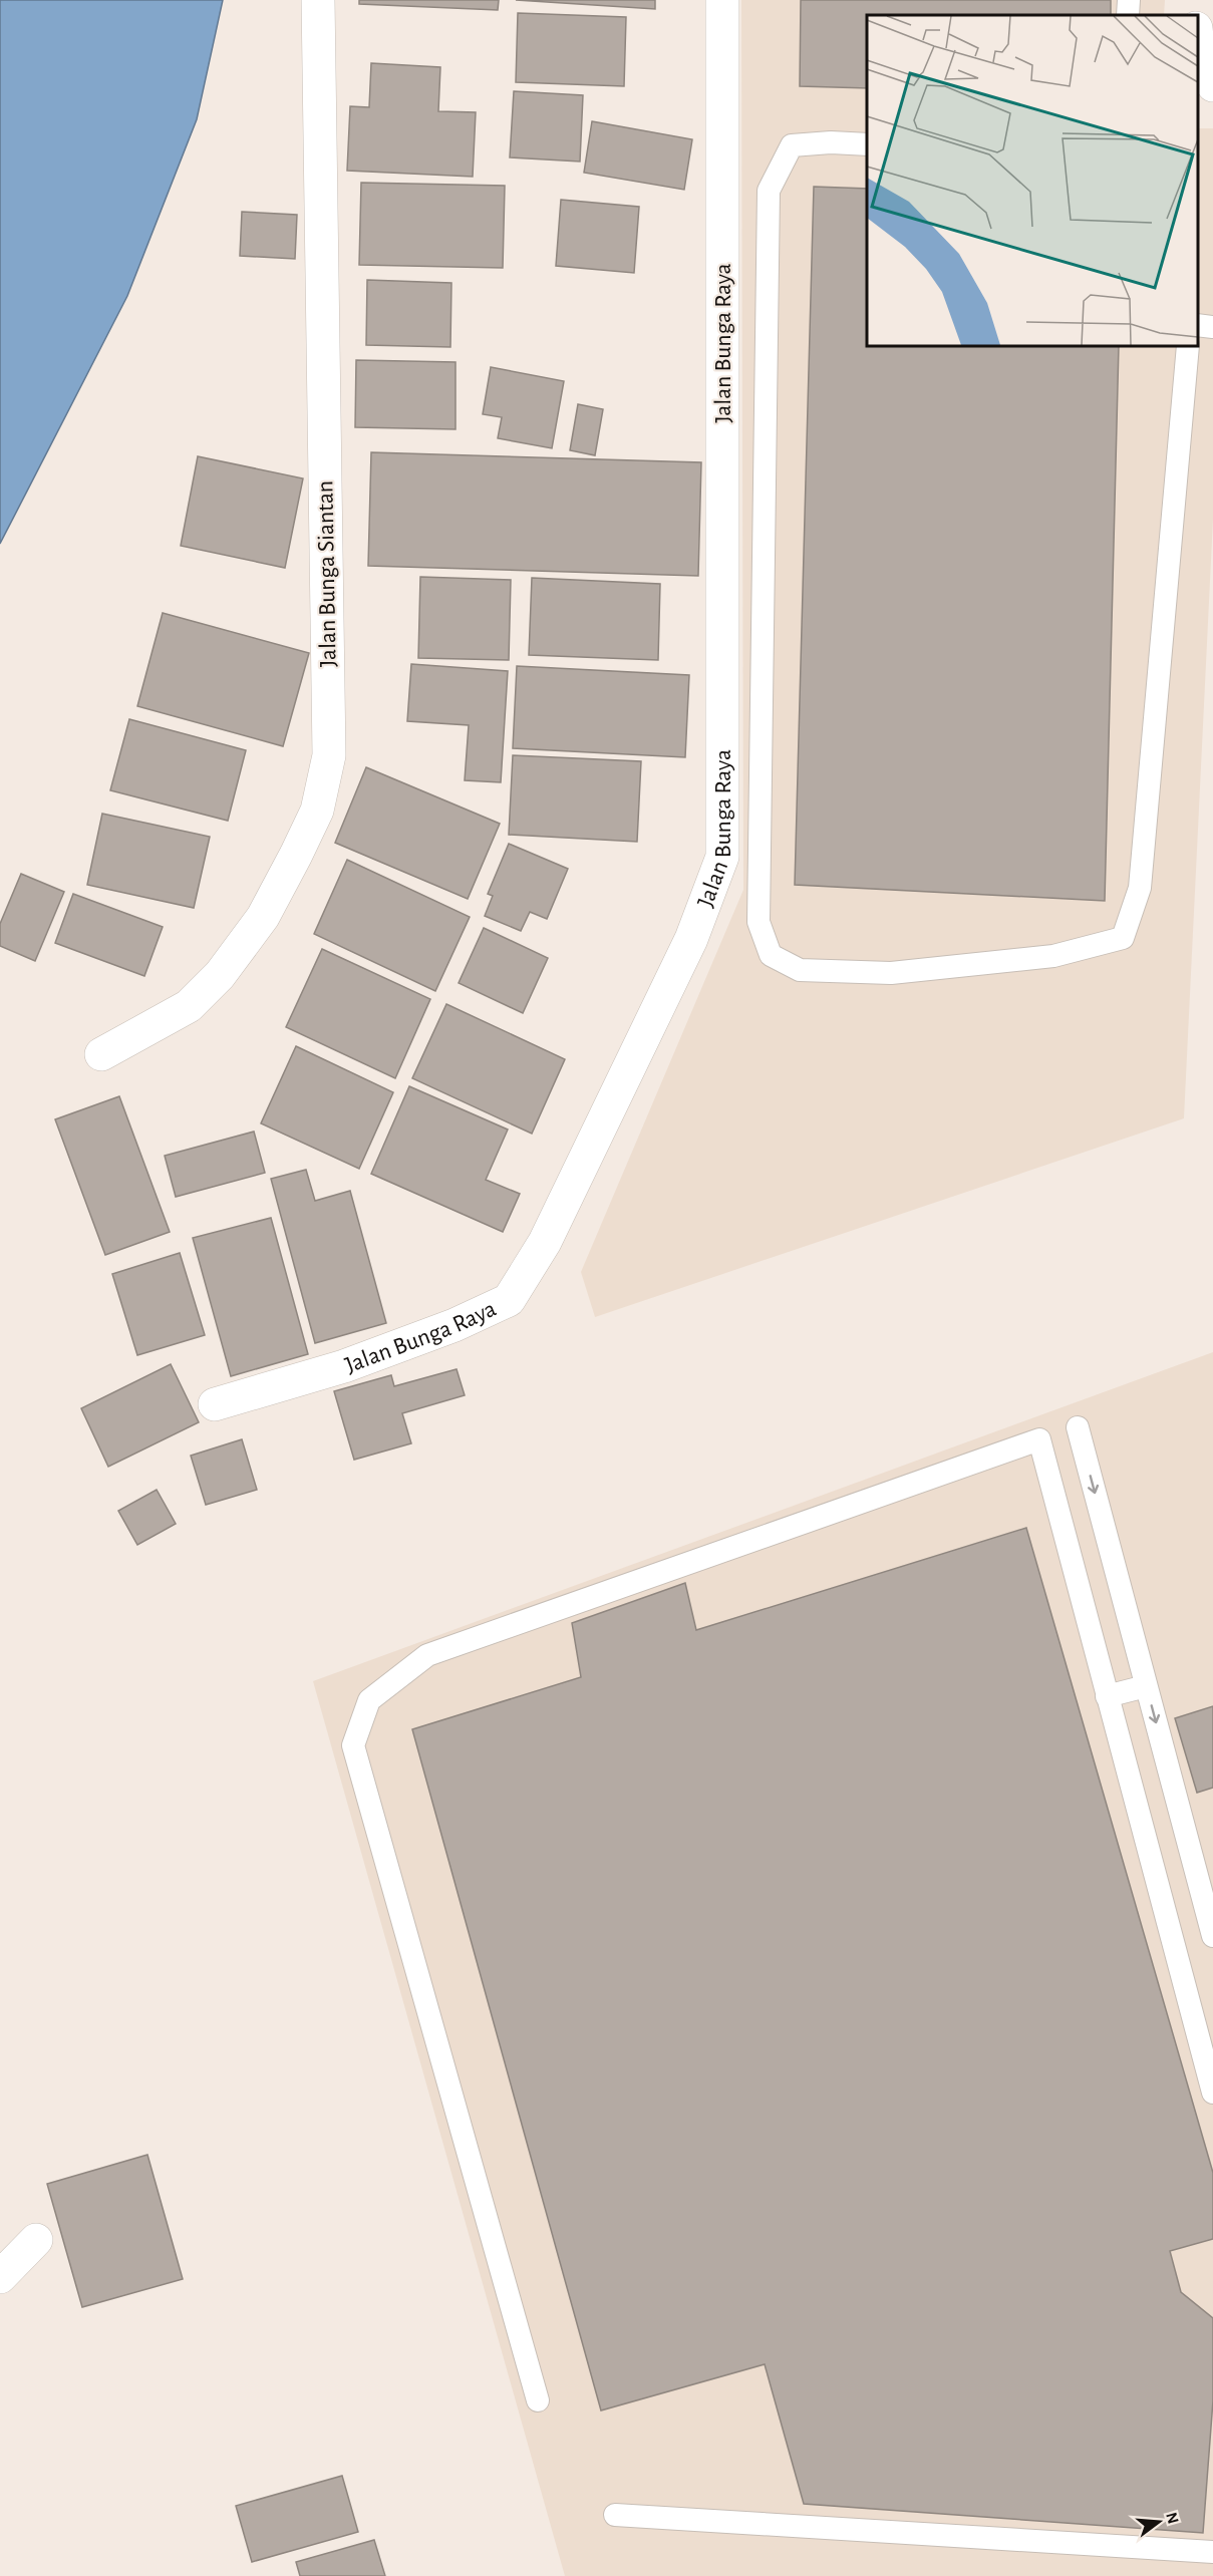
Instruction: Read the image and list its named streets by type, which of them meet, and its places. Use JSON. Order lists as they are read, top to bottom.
{
  "streets": {
    "street": ["Jalan Bunga Raya", "Jalan Bunga Siantan"]
  },
  "north": "right"
}
